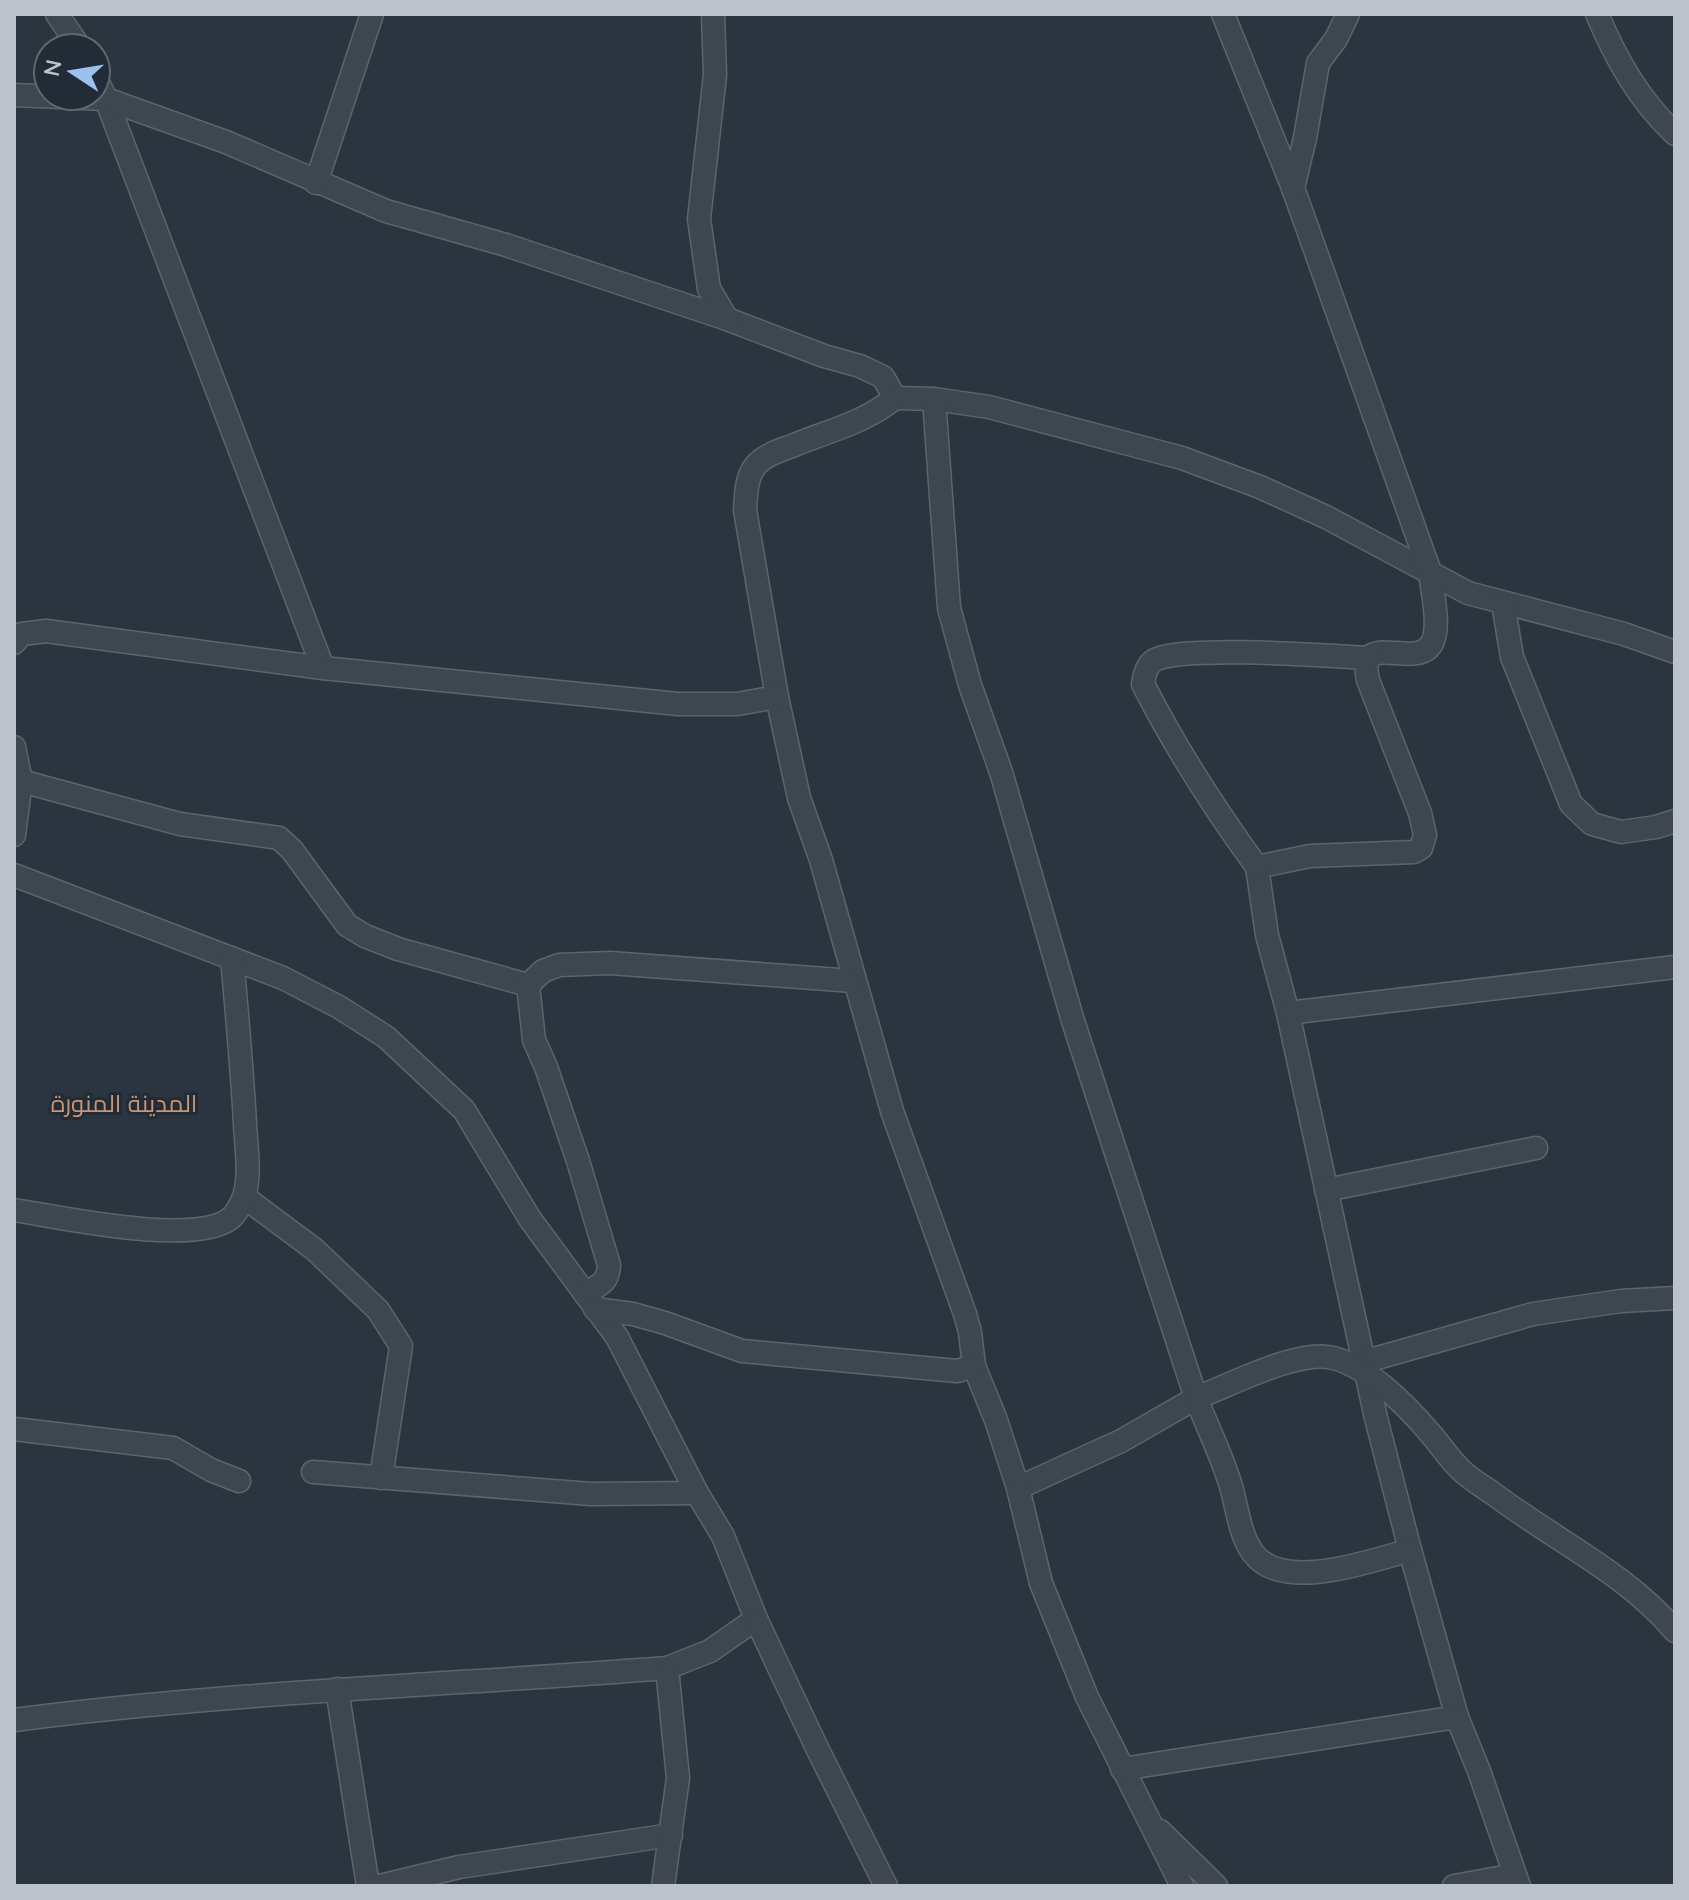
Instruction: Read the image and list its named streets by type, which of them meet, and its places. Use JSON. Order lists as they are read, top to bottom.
{
  "districts": ["المدينة المنورة"],
  "north": "left"
}
